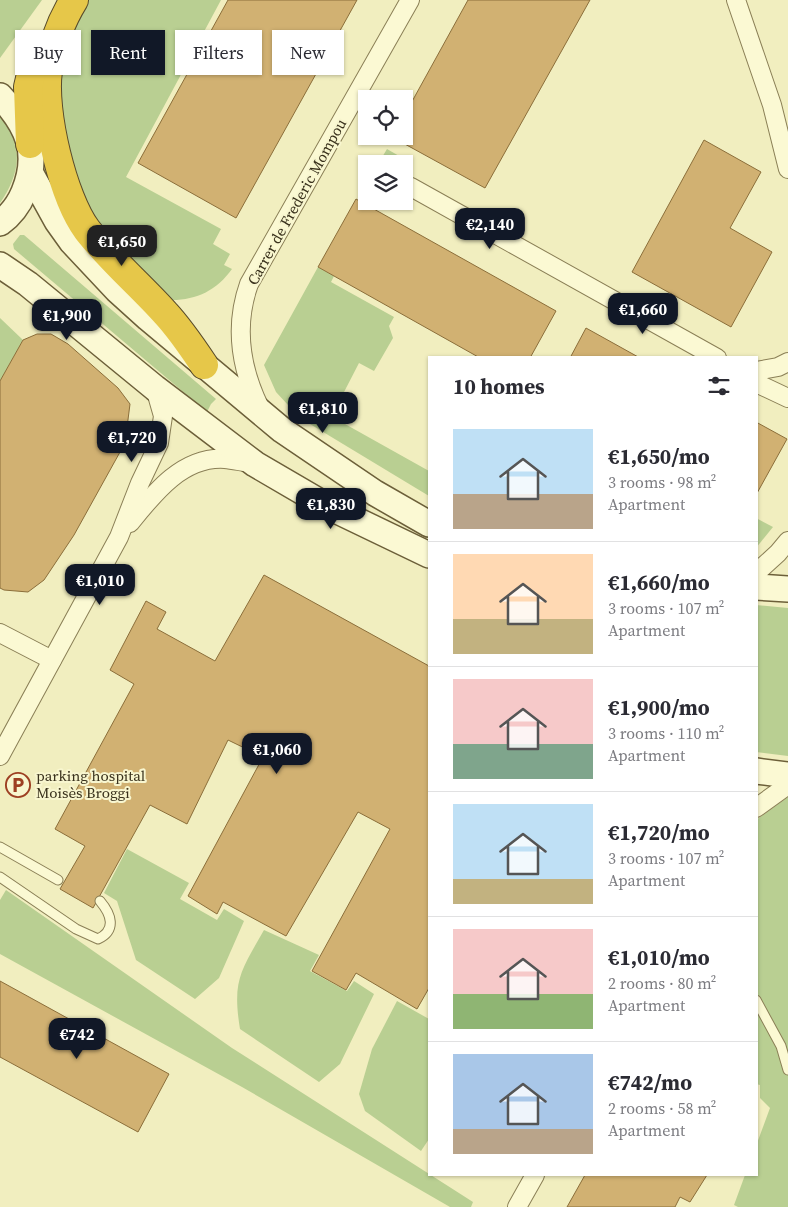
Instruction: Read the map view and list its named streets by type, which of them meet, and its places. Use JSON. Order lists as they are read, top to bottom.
{
  "streets": {
    "street": ["Carrer de Frederic Mompou"]
  },
  "places": {
    "parking": ["parking hospital Moisès Broggi"]
  },
  "page": {
    "chip": [
      "Buy",
      "Rent",
      "Filters",
      "New"
    ],
    "price": [
      "€2,140",
      "€1,650",
      "€1,660",
      "€1,900",
      "€1,810",
      "€1,720",
      "€1,830",
      "€1,010",
      "€1,060",
      "€742"
    ],
    "heading": "10 homes",
    "list": [
      {
        "name": "€1,650/mo",
        "note": "3 rooms · 98 m² · Apartment"
      },
      {
        "name": "€1,660/mo",
        "note": "3 rooms · 107 m² · Apartment"
      },
      {
        "name": "€1,900/mo",
        "note": "3 rooms · 110 m² · Apartment"
      },
      {
        "name": "€1,720/mo",
        "note": "3 rooms · 107 m² · Apartment"
      },
      {
        "name": "€1,010/mo",
        "note": "2 rooms · 80 m² · Apartment"
      },
      {
        "name": "€742/mo",
        "note": "2 rooms · 58 m² · Apartment"
      }
    ]
  }
}
